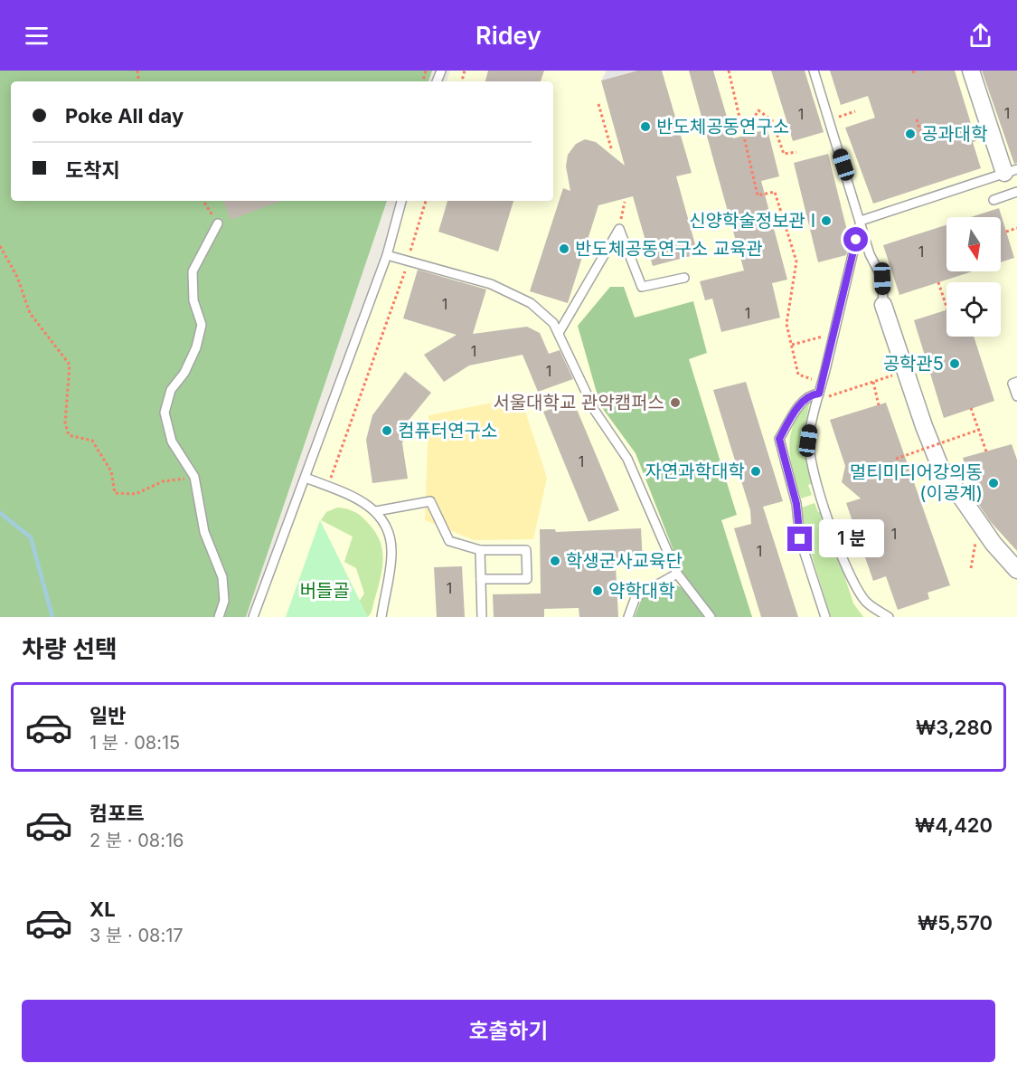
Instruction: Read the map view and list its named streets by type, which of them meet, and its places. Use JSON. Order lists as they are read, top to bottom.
{
  "parks": ["버들골"],
  "places": [
    "반도체공동연구소",
    "공과대학",
    "신양학술정보관 I",
    "반도체공동연구소 교육관",
    "공학관5",
    "서울대학교 관악캠퍼스",
    "컴퓨터연구소",
    "자연과학대학",
    "멀티미디어강의동 (이공계)",
    "학생군사교육단",
    "약학대학"
  ],
  "house_numbers": [
    "1",
    "1",
    "1",
    "1",
    "1",
    "1",
    "1",
    "1",
    "1",
    "1",
    "1"
  ],
  "north": "bottom",
  "page": {
    "header": "Ridey",
    "banner": ["Poke All day", "도착지"],
    "bubble": "1 분",
    "heading": "차량 선택",
    "list": [
      {
        "name": "일반",
        "note": "1 분 · 08:15",
        "value": "₩3,280"
      },
      {
        "name": "컴포트",
        "note": "2 분 · 08:16",
        "value": "₩4,420"
      },
      {
        "name": "XL",
        "note": "3 분 · 08:17",
        "value": "₩5,570"
      }
    ],
    "buttons": "호출하기"
  }
}
